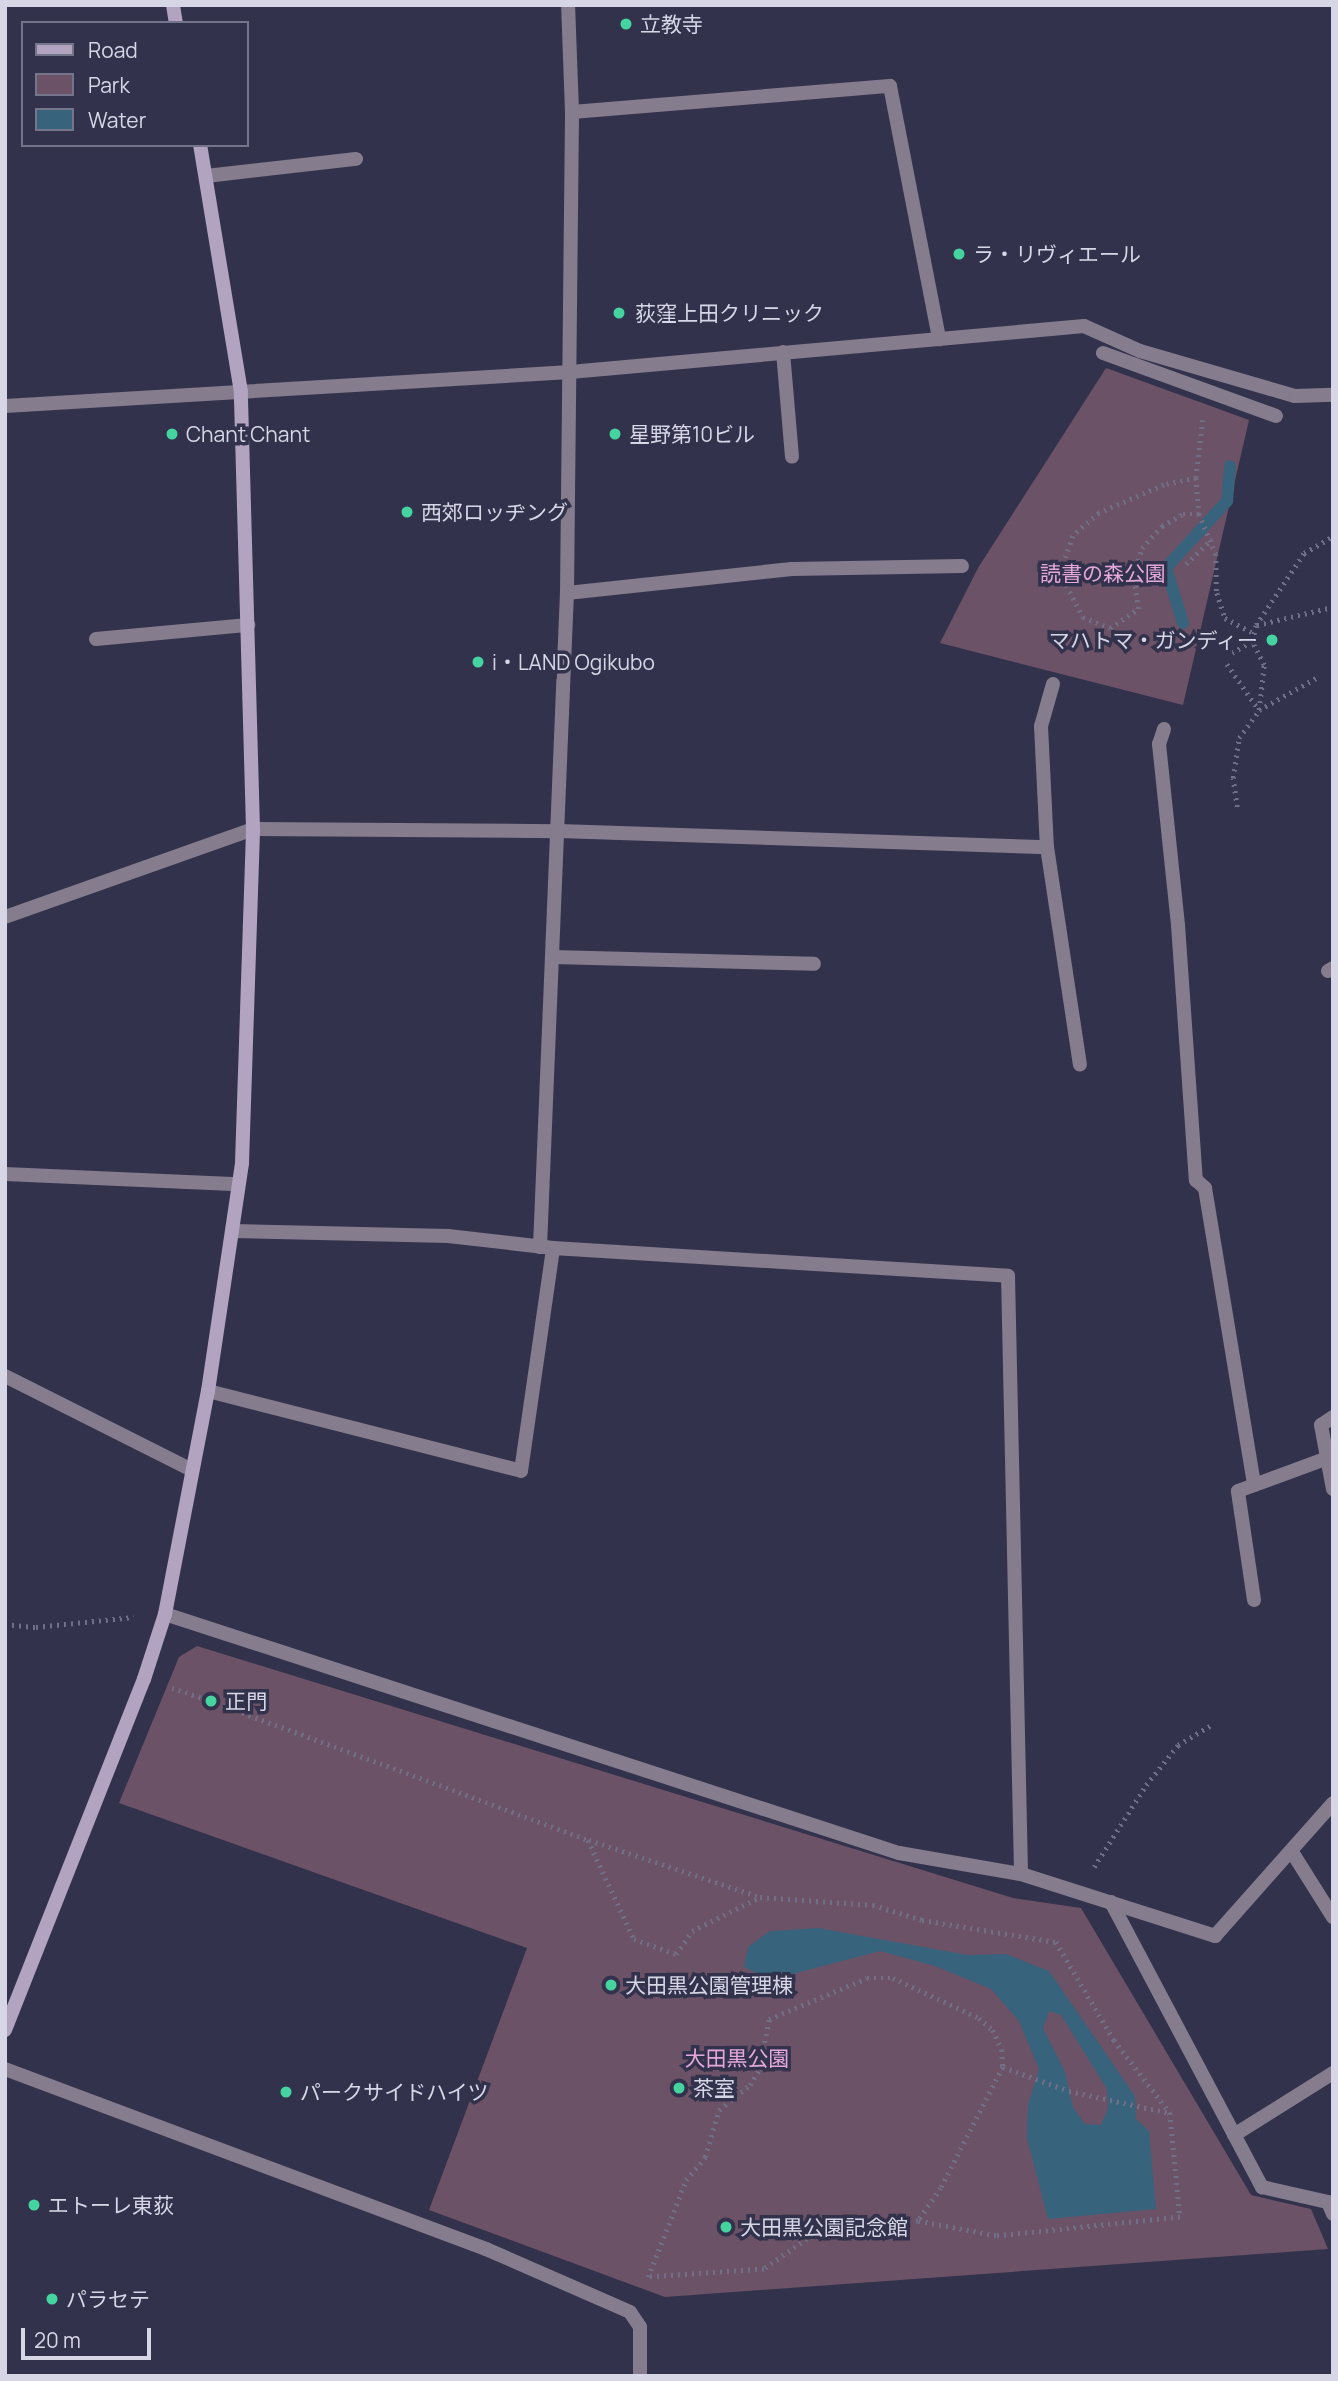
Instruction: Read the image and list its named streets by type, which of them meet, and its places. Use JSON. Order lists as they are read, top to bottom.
{
  "parks": ["読書の森公園", "大田黒公園"],
  "places": [
    "立教寺",
    "ラ・リヴィエール",
    "荻窪上田クリニック",
    "Chant Chant",
    "星野第10ビル",
    "西郊ロッヂング",
    "マハトマ・ガンディー",
    "i・LAND Ogikubo",
    "正門",
    "大田黒公園管理棟",
    "茶室",
    "パークサイドハイツ",
    "エトーレ東荻",
    "大田黒公園記念館",
    "パラセテ"
  ],
  "legend": ["Road", "Park", "Water"],
  "scale_bar": "20 m"
}
